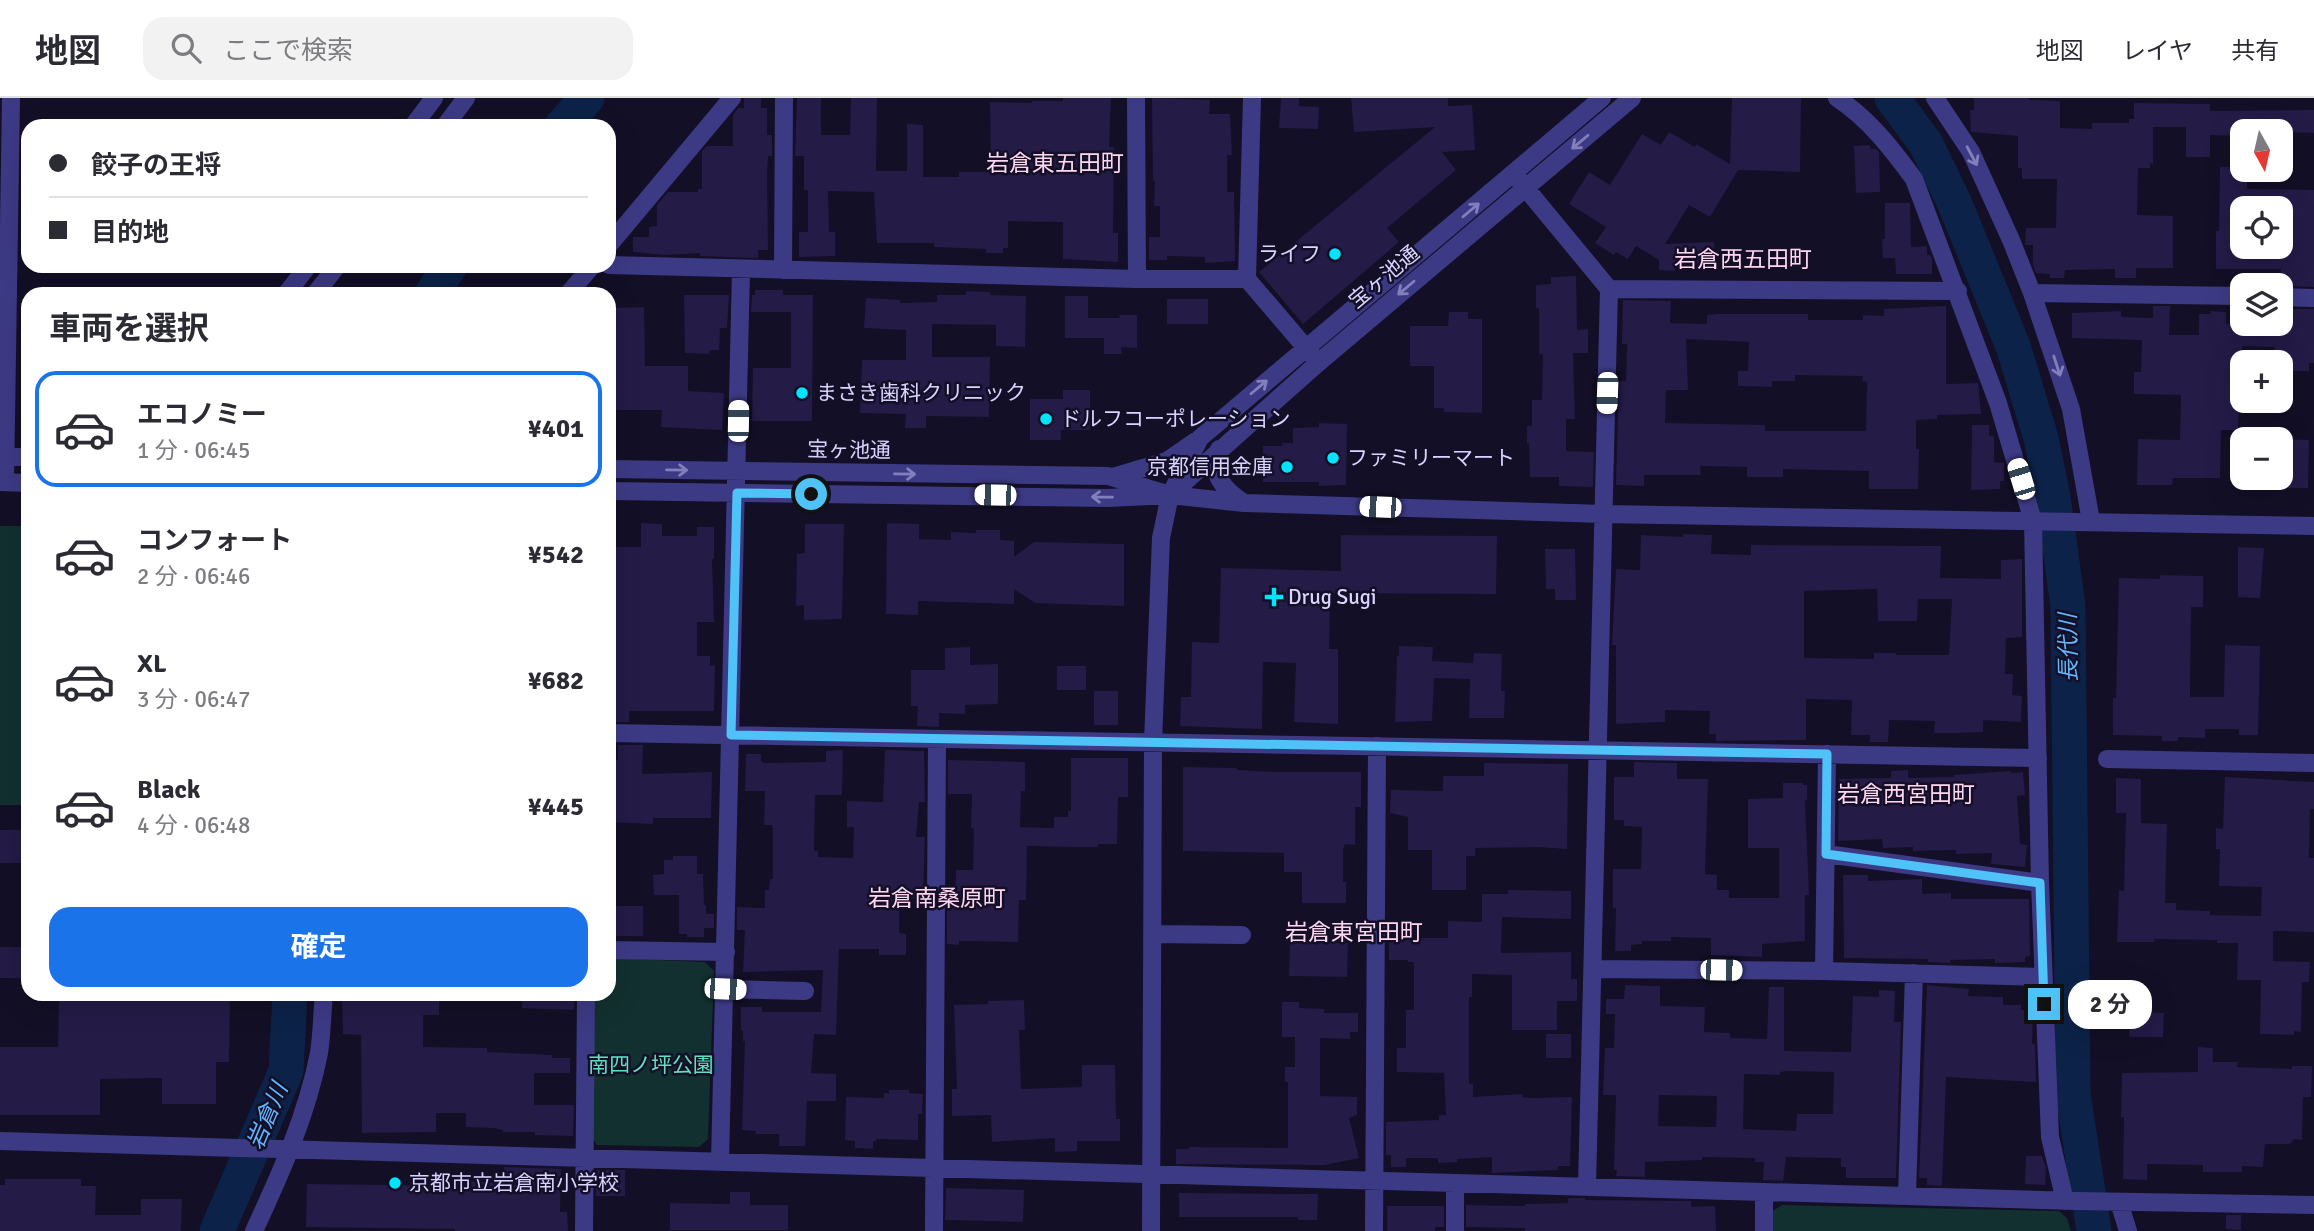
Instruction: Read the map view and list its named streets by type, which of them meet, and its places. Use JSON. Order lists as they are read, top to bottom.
{
  "streets": {
    "street": ["宝ヶ池通"]
  },
  "districts": [
    "岩倉東五田町",
    "岩倉西五田町",
    "岩倉西宮田町",
    "岩倉南桑原町",
    "岩倉東宮田町"
  ],
  "water": ["長代川", "岩倉川"],
  "parks": ["南四ノ坪公園"],
  "places": {
    "other": [
      "ライフ",
      "まさき歯科クリニック",
      "ドルフコーポレーション",
      "ファミリーマート",
      "京都信用金庫",
      "京都市立岩倉南小学校"
    ],
    "health": ["Drug Sugi"]
  },
  "north": "bottom",
  "page": {
    "header": "地図",
    "search": "ここで検索",
    "nav": ["地図", "レイヤ", "共有"],
    "map_buttons": ["+", "−"],
    "banner": ["餃子の王将", "目的地"],
    "heading": "車両を選択",
    "list": [
      {
        "name": "エコノミー",
        "note": "1 分 · 06:45",
        "value": "¥401"
      },
      {
        "name": "コンフォート",
        "note": "2 分 · 06:46",
        "value": "¥542"
      },
      {
        "name": "XL",
        "note": "3 分 · 06:47",
        "value": "¥682"
      },
      {
        "name": "Black",
        "note": "4 分 · 06:48",
        "value": "¥445"
      }
    ],
    "buttons": "確定",
    "bubble": "2 分"
  }
}
